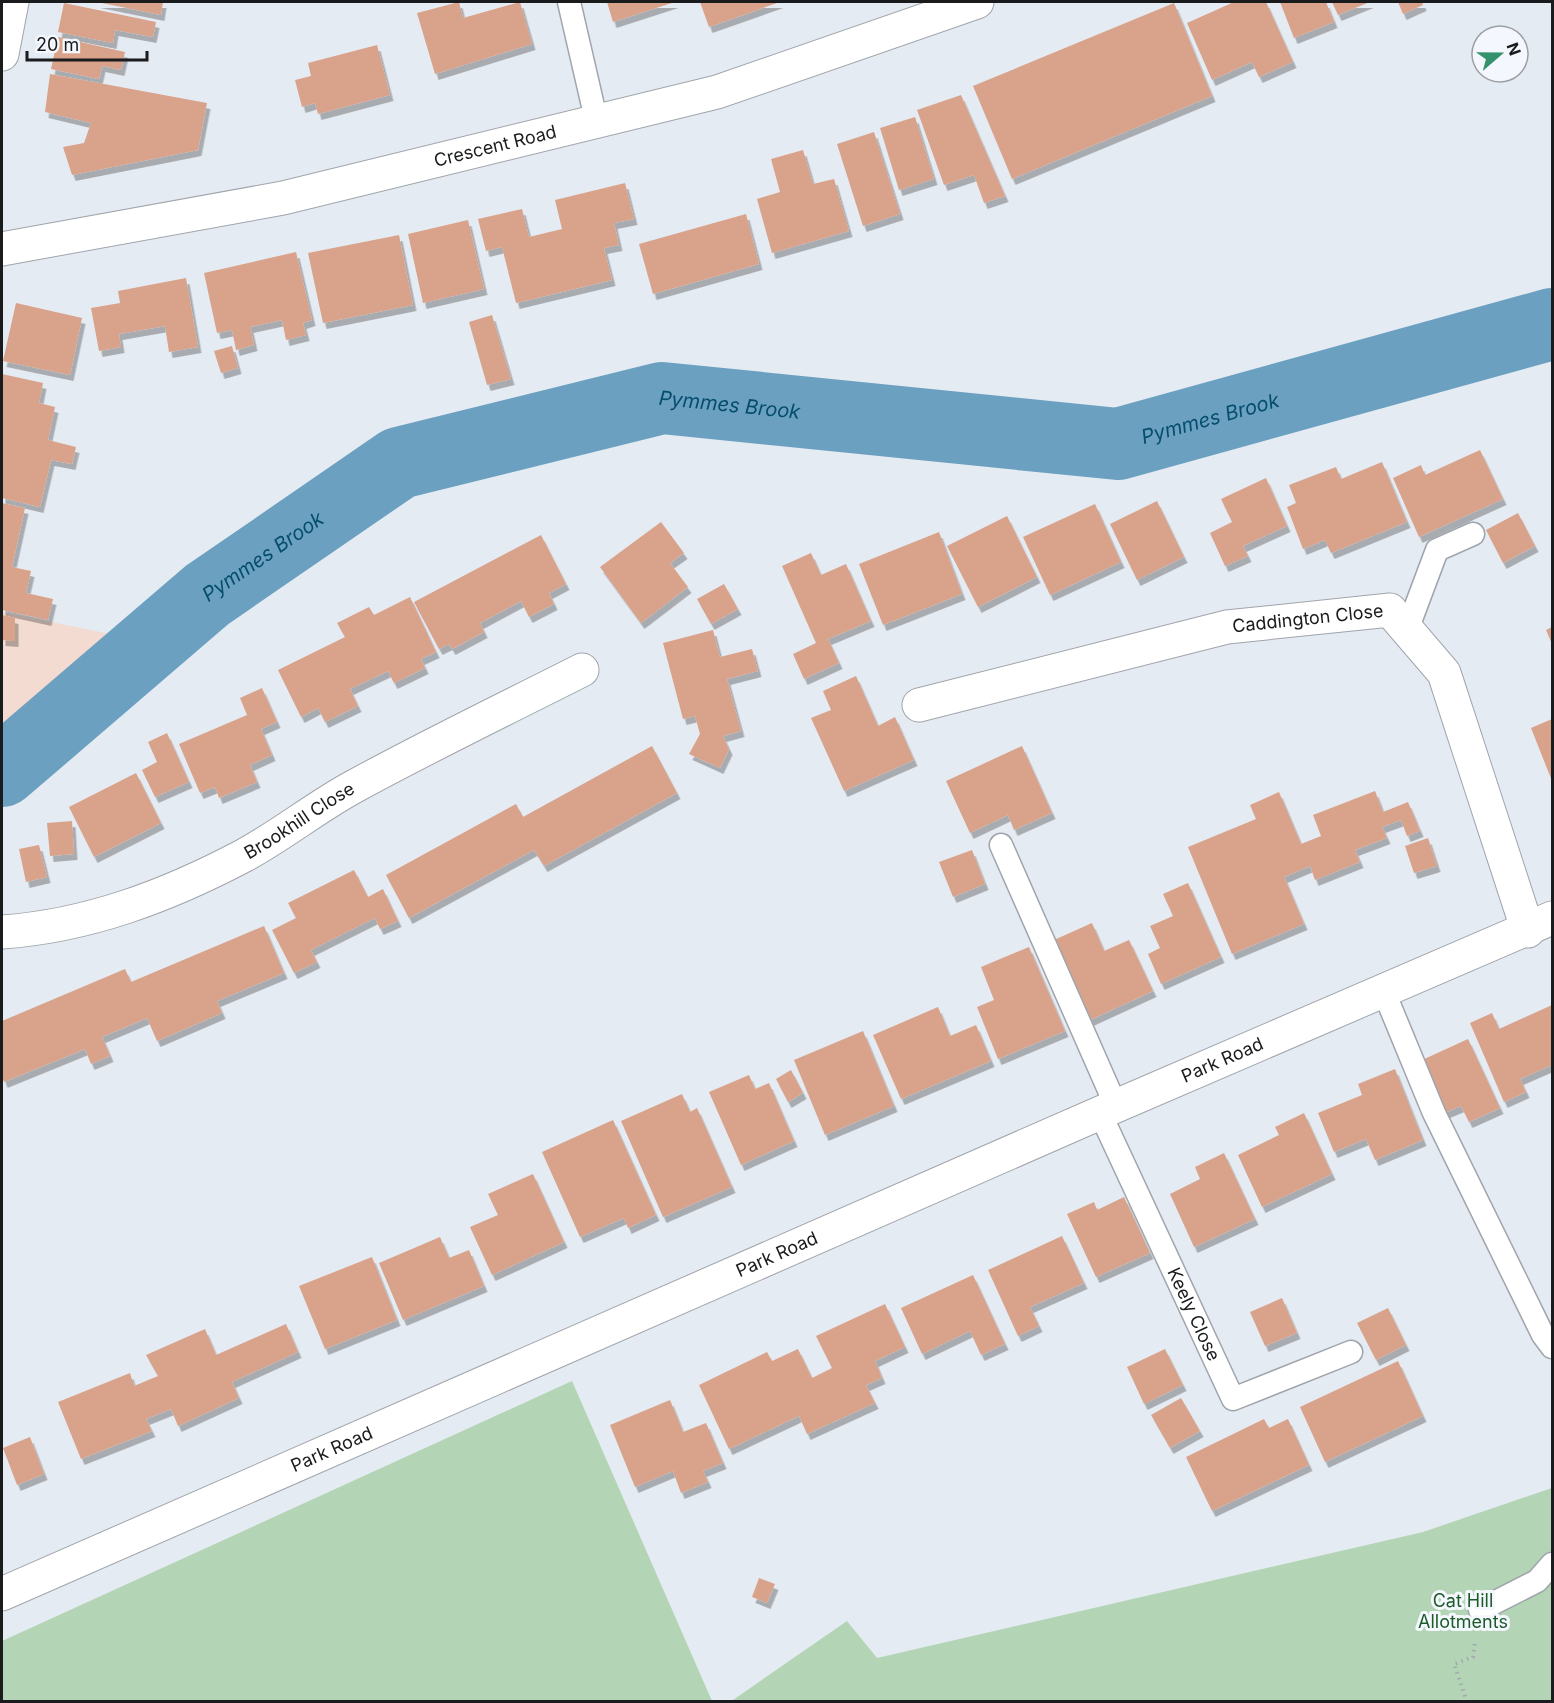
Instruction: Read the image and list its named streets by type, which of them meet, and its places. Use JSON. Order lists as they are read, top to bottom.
{
  "streets": {
    "street": [
      "Crescent Road",
      "Caddington Close",
      "Brookhill Close",
      "Park Road"
    ],
    "lane": ["Keely Close"]
  },
  "crossings": [
    ["Caddington Close", "Park Road"],
    ["Park Road", "Keely Close"]
  ],
  "water": ["Pymmes Brook"],
  "parks": ["Cat Hill Allotments"],
  "scale_bar": "20 m",
  "north": "right"
}
